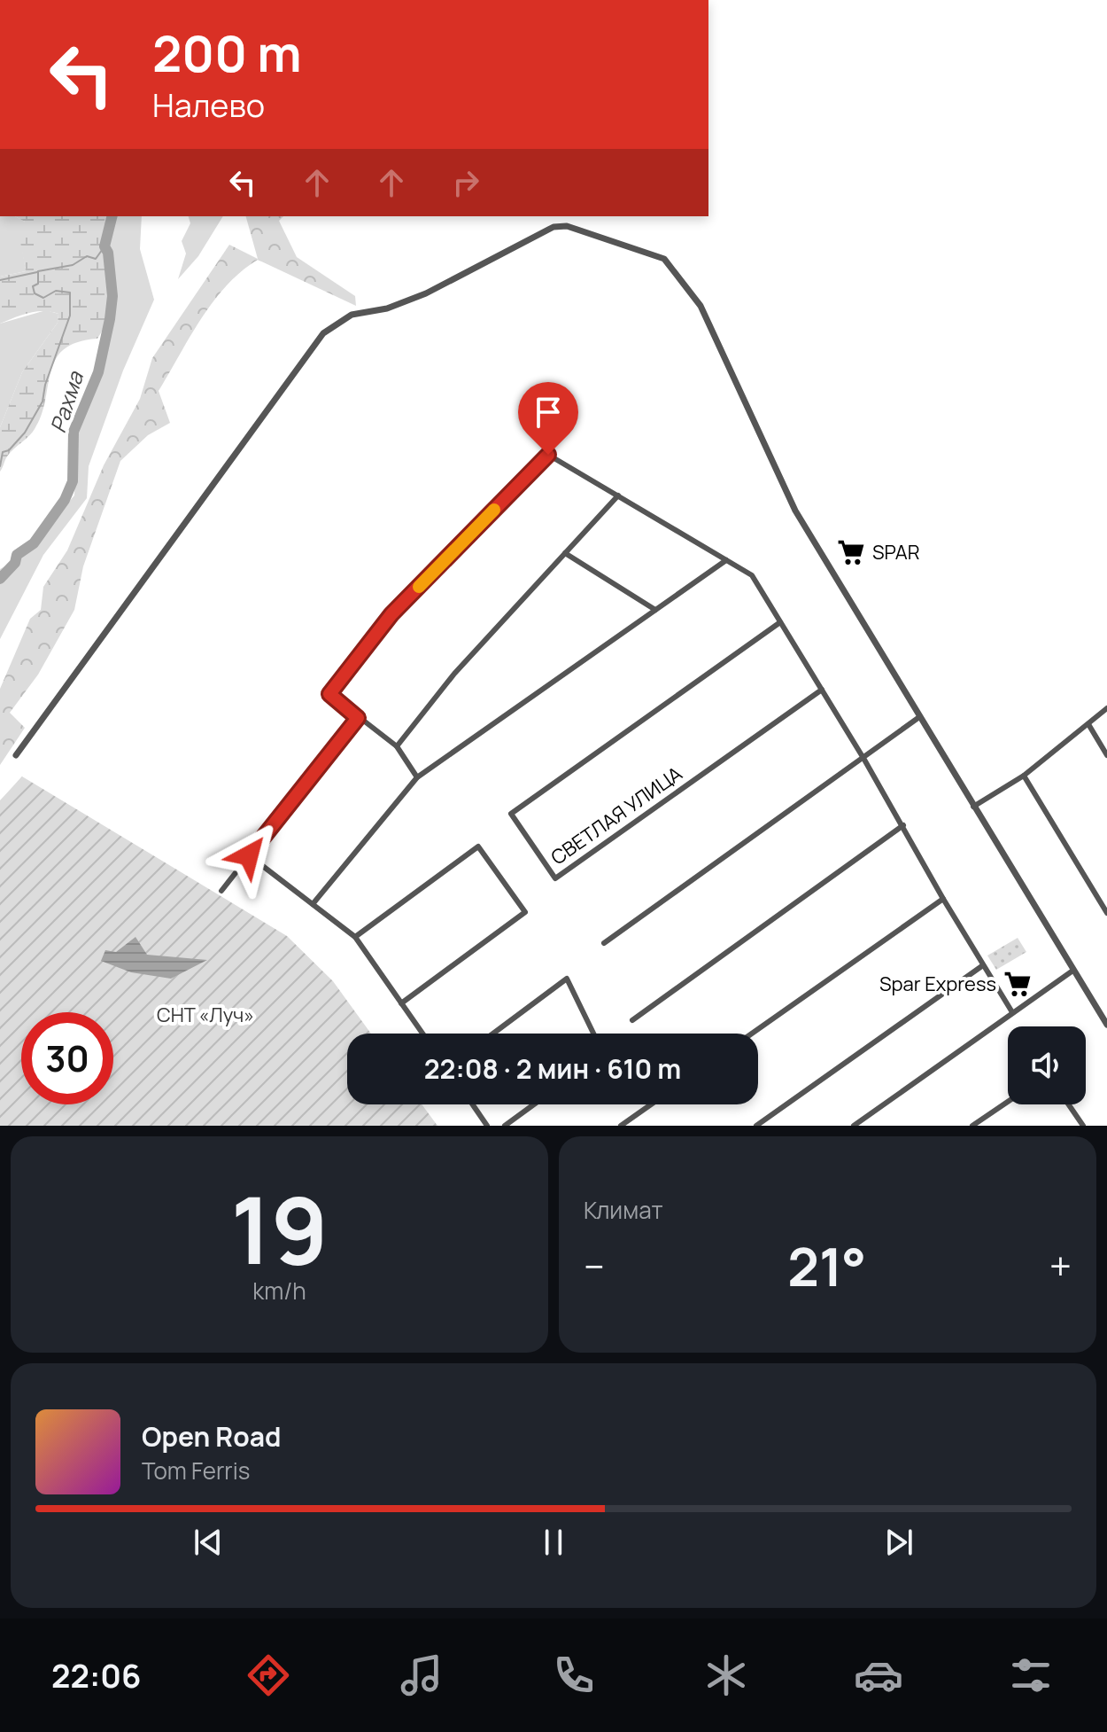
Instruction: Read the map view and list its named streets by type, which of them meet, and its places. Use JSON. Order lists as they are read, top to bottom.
{
  "streets": {
    "street": ["СВЕТЛАЯ УЛИЦА"]
  },
  "water": ["Рахма"],
  "parks": ["СНТ «Луч»"],
  "places": {
    "supermarket": ["SPAR", "Spar Express"]
  },
  "page": {
    "turn": ["200 m", "Налево"],
    "limit": "30",
    "trip": "22:08 · 2 мин · 610 m",
    "tile": [
      ["19", "km/h"],
      "Климат"
    ],
    "heat": ["−", "21°", "+"],
    "song": ["Open Road", "Tom Ferris"],
    "tabs": "22:06"
  }
}
